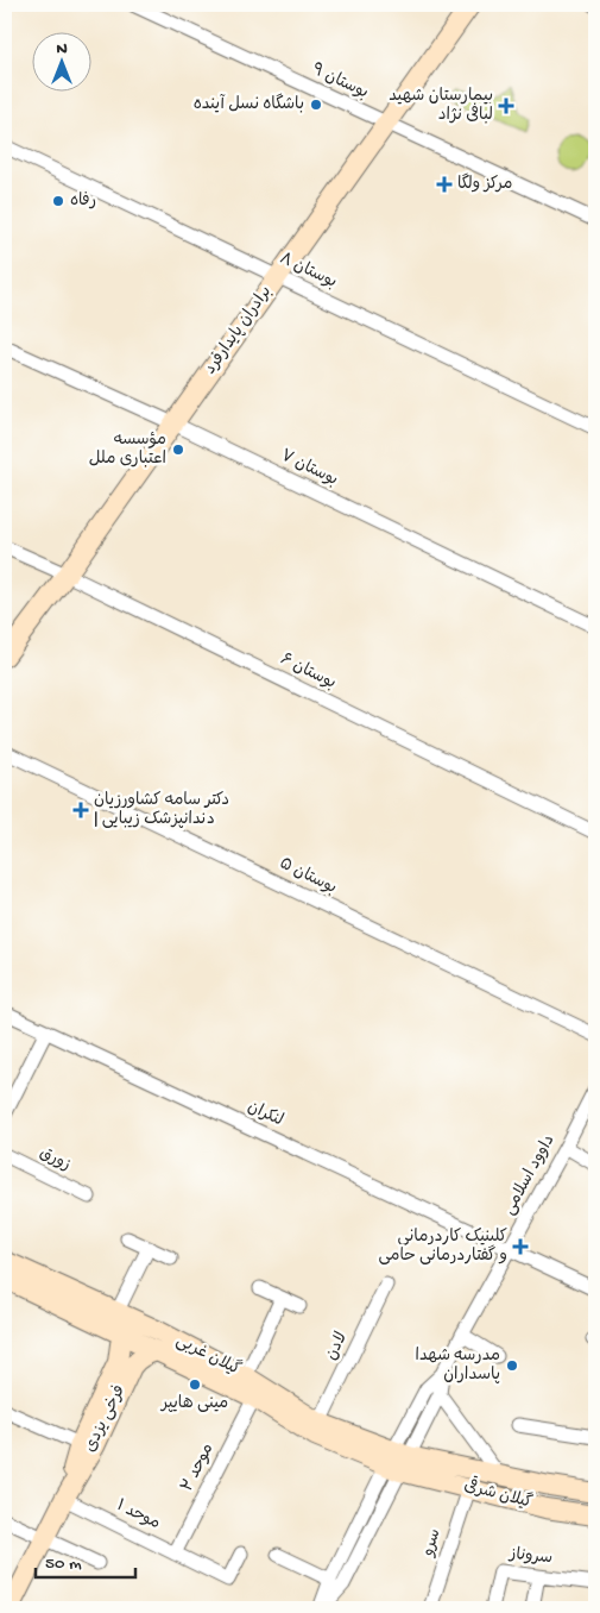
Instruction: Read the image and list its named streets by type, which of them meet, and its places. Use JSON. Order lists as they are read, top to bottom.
{
  "streets": {
    "main road": [
      "برادران پایدارفرد",
      "گیلان غربی",
      "فرخی یزدی",
      "گیلان شرقی"
    ],
    "street": [
      "بوستان ۹",
      "بوستان ۸",
      "بوستان ۷",
      "بوستان ۶",
      "بوستان ۵",
      "لنکران",
      "زورق",
      "داوود اسلامی",
      "لادن",
      "موحد ۲",
      "موحد ۱",
      "سرو",
      "سروناز"
    ]
  },
  "crossings": [
    ["بوستان ۹", "برادران پایدارفرد"],
    ["بوستان ۸", "برادران پایدارفرد"],
    ["برادران پایدارفرد", "بوستان ۷"],
    ["برادران پایدارفرد", "بوستان ۶"],
    ["لنکران", "داوود اسلامی"],
    ["داوود اسلامی", "گیلان غربی"],
    ["داوود اسلامی", "گیلان شرقی"],
    ["لادن", "گیلان غربی"],
    ["گیلان غربی", "فرخی یزدی"],
    ["گیلان غربی", "موحد ۲"],
    ["گیلان غربی", "گیلان شرقی"],
    ["فرخی یزدی", "موحد ۱"],
    ["موحد ۲", "موحد ۱"],
    ["گیلان شرقی", "سرو"]
  ],
  "places": {
    "other": [
      "باشگاه نسل آینده",
      "رفاه",
      "مؤسسه اعتباری ملل",
      "مدرسه شهدا پاسداران",
      "مینی هایپر"
    ],
    "health": [
      "بیمارستان شهید لبافی نژاد",
      "مرکز ولگا",
      "دکتر سامه کشاورزیان | دندانپزشک زیبایی",
      "کلینیک کاردرمانی و گفتاردرمانی حامی"
    ]
  },
  "scale_bar": "50 m",
  "north": "top"
}
